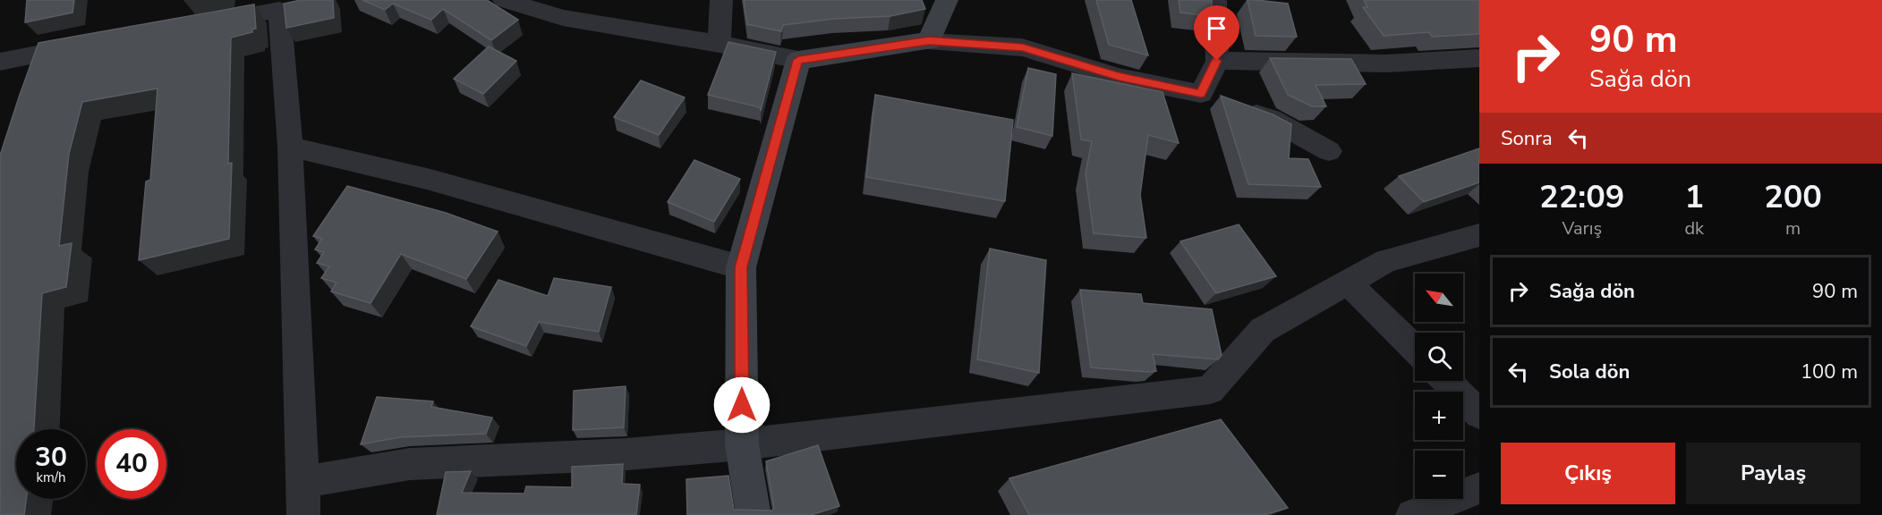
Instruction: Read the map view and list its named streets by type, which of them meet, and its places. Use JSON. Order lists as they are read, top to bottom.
{
  "north": "top left",
  "page": {
    "turn": ["90 m", "Sağa dön"],
    "then": "Sonra",
    "eta": [
      "22:09",
      "Varış",
      "1",
      "dk",
      "200",
      "m"
    ],
    "list": [
      {
        "name": "Sağa dön",
        "value": "90 m"
      },
      {
        "name": "Sola dön",
        "value": "100 m"
      }
    ],
    "map_buttons": ["+", "−"],
    "speed": "30 km/h",
    "limit": "40",
    "buttons": ["Çıkış", "Paylaş"]
  }
}
